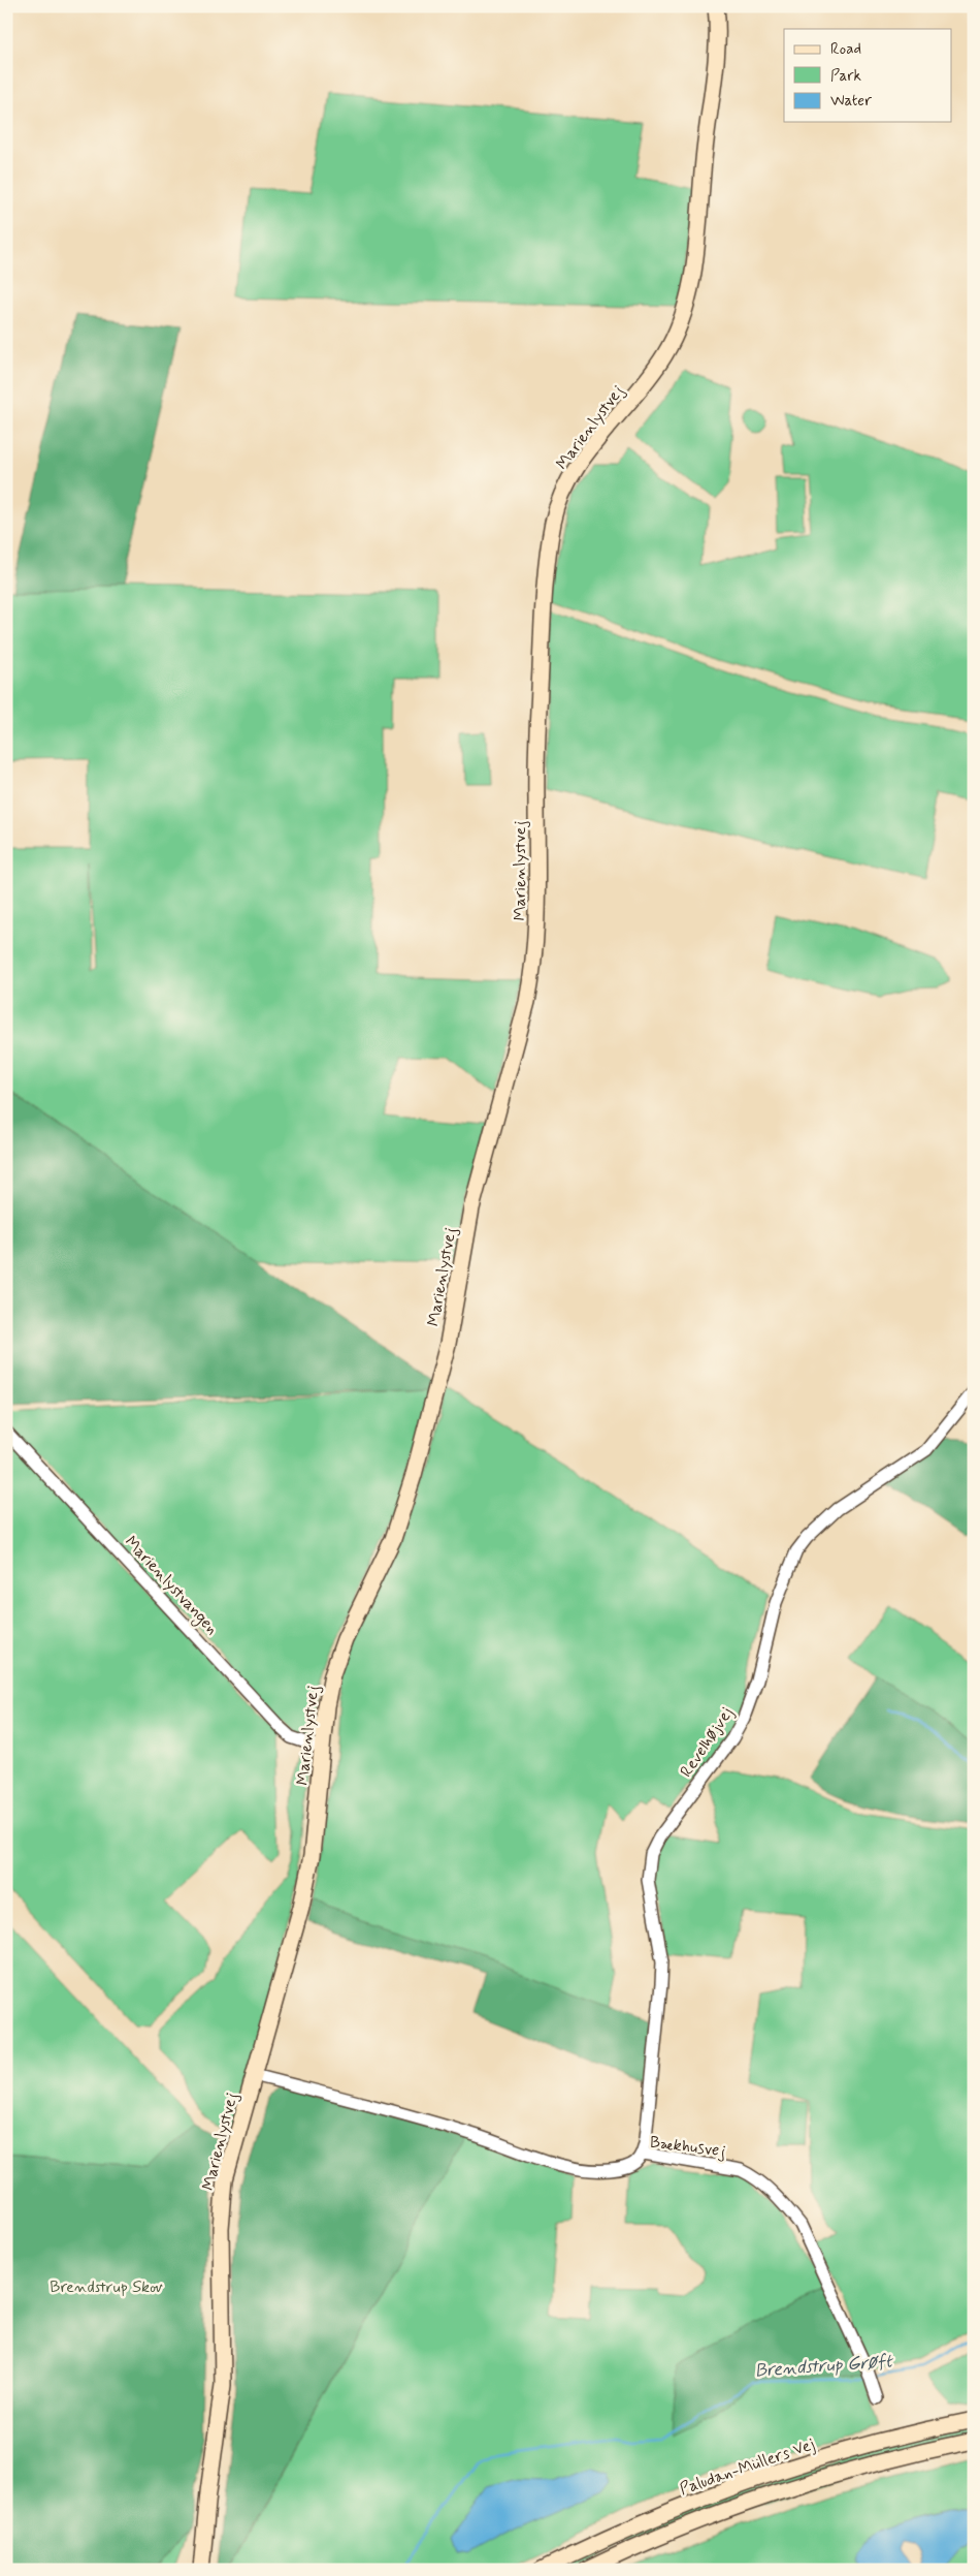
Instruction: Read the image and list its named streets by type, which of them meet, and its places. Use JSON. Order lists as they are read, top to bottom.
{
  "streets": {
    "street": [
      "Marienlystvej",
      "Marienlystvangen",
      "Revelhøjvej",
      "Bækhusvej",
      "Paludan-Müllers Vej"
    ]
  },
  "crossings": [
    ["Marienlystvej", "Marienlystvangen"],
    ["Marienlystvej", "Bækhusvej"],
    ["Revelhøjvej", "Bækhusvej"]
  ],
  "water": ["Brendstrup Grøft"],
  "parks": ["Brendstrup Skov"],
  "legend": ["Road", "Park", "Water"]
}
